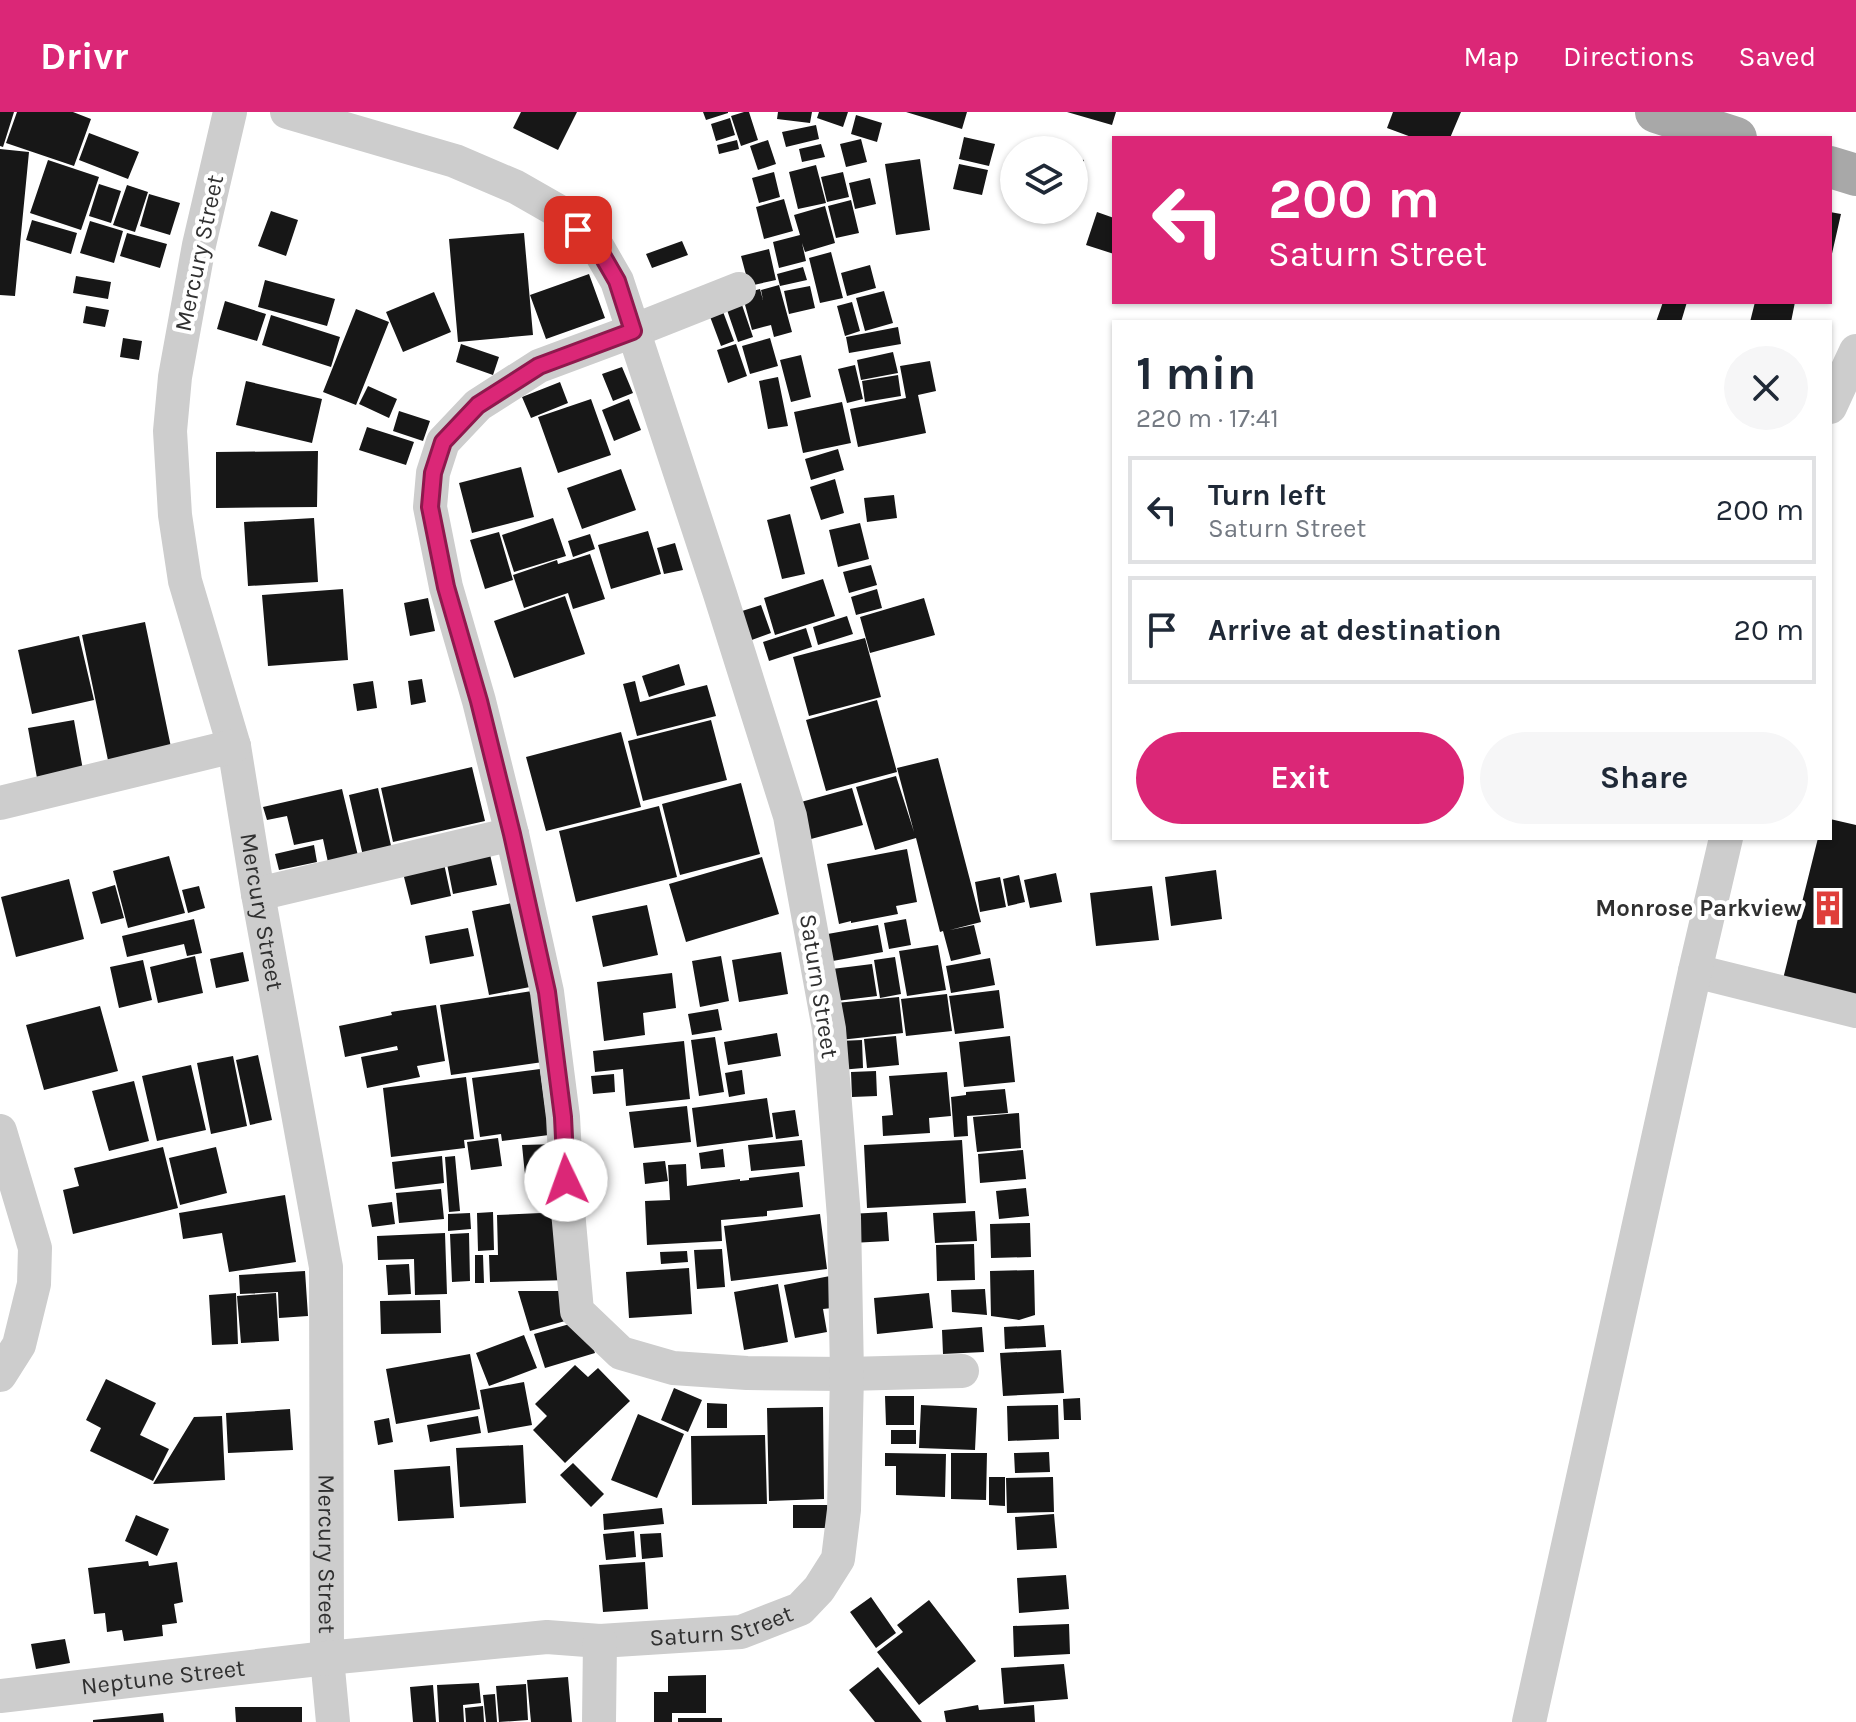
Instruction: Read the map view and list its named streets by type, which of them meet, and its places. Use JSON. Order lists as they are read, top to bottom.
{
  "streets": {
    "street": ["Mercury Street", "Saturn Street", "Neptune Street"]
  },
  "crossings": [
    ["Mercury Street", "Saturn Street"],
    ["Mercury Street", "Neptune Street"],
    ["Saturn Street", "Neptune Street"]
  ],
  "places": {
    "building": ["Monrose Parkview"]
  },
  "page": {
    "header": "Drivr",
    "nav": ["Map", "Directions", "Saved"],
    "turn": ["200 m", "Saturn Street"],
    "heading": ["1 min", "220 m · 17:41"],
    "list": [
      {
        "name": "Turn left",
        "note": "Saturn Street",
        "value": "200 m"
      },
      {
        "name": "Arrive at destination",
        "value": "20 m"
      }
    ],
    "buttons": ["Exit", "Share"]
  }
}
